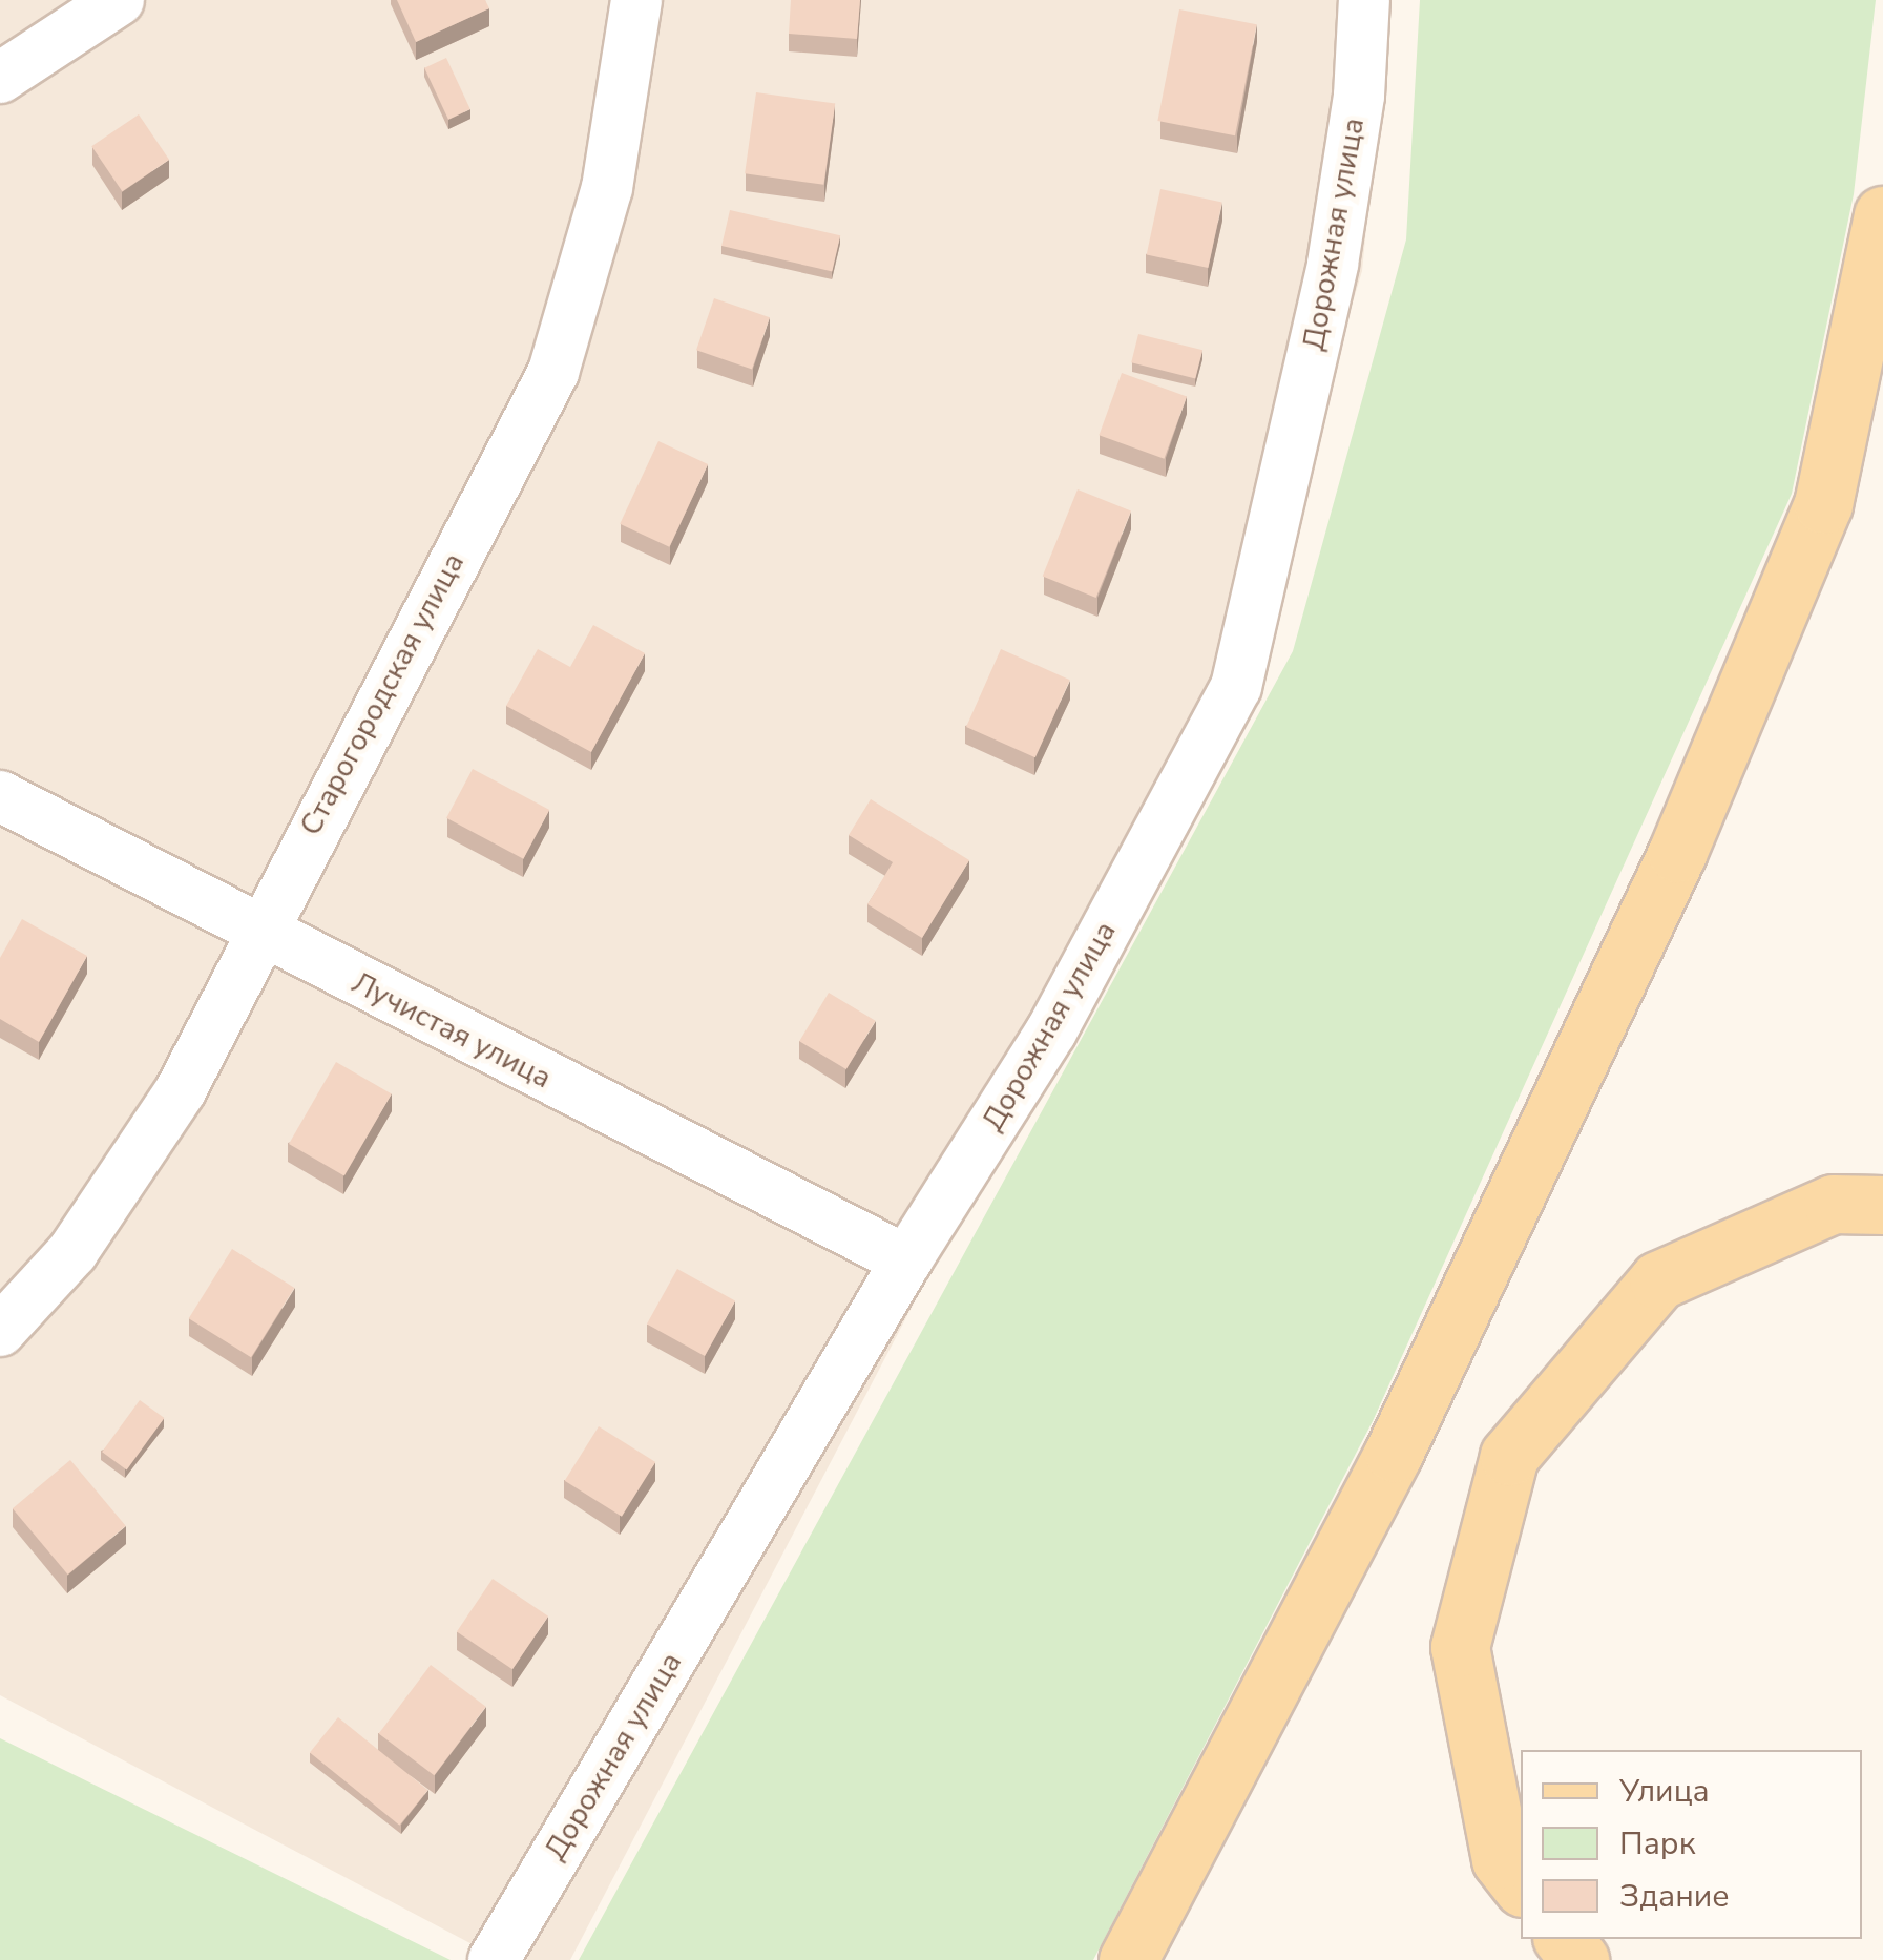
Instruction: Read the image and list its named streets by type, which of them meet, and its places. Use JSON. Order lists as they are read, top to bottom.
{
  "streets": {
    "street": ["Дорожная улица", "Старогородская улица", "Лучистая улица"]
  },
  "crossings": [
    ["Дорожная улица", "Лучистая улица"],
    ["Старогородская улица", "Лучистая улица"]
  ],
  "legend": ["Улица", "Парк", "Здание"]
}
